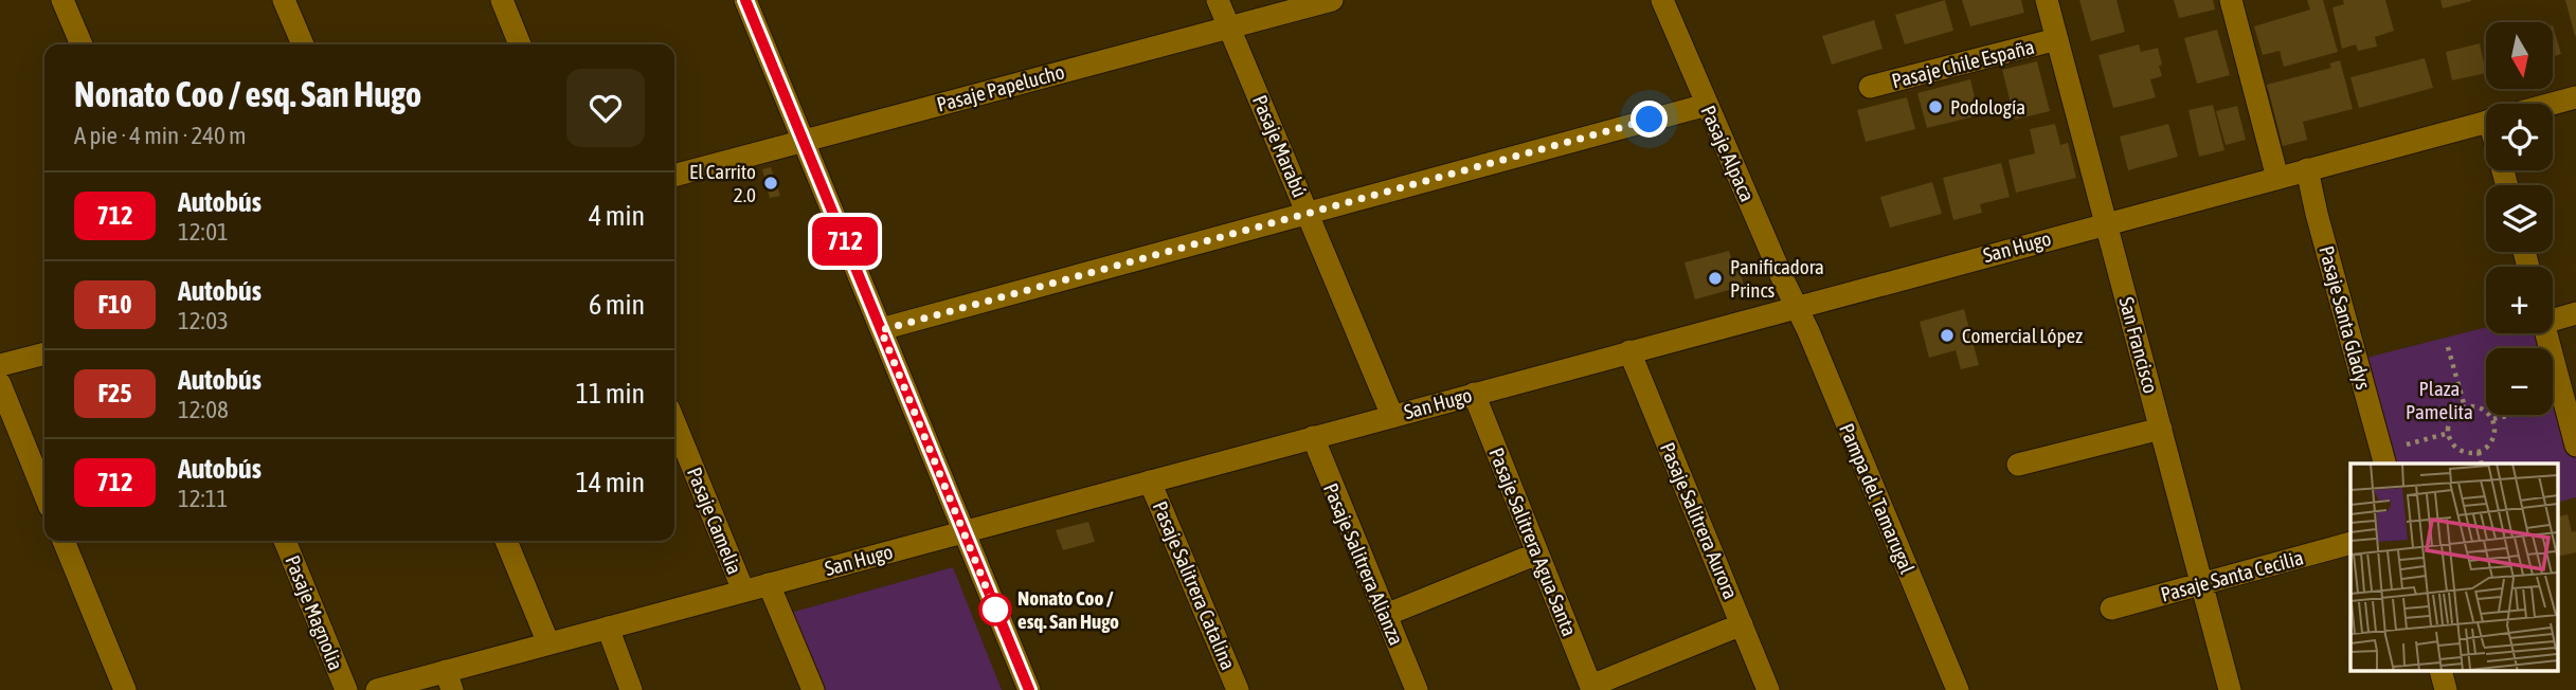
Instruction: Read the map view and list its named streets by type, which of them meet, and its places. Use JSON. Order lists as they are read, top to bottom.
{
  "streets": {
    "street": [
      "Pasaje Chile España",
      "Pasaje Papelucho",
      "Pasaje Marabú",
      "Pasaje Alpaca",
      "San Hugo",
      "Pasaje Santa Gladys",
      "San Francisco",
      "Pampa del Tamarugal",
      "Pasaje Camelia",
      "Pasaje Salitrera Aurora",
      "Pasaje Salitrera Agua Santa",
      "Pasaje Salitrera Alianza",
      "Pasaje Santa Cecilia",
      "Pasaje Salitrera Catalina",
      "Pasaje Magnolia"
    ]
  },
  "crossings": [
    ["Pasaje Chile España", "San Francisco"],
    ["Pasaje Papelucho", "Pasaje Marabú"],
    ["Pasaje Marabú", "San Hugo"],
    ["Pasaje Alpaca", "San Hugo"],
    ["Pasaje Alpaca", "Pampa del Tamarugal"],
    ["San Hugo", "Pasaje Santa Gladys"],
    ["San Hugo", "San Francisco"],
    ["San Hugo", "Pampa del Tamarugal"],
    ["San Hugo", "Pasaje Camelia"],
    ["San Hugo", "Pasaje Salitrera Aurora"],
    ["San Hugo", "Pasaje Salitrera Agua Santa"],
    ["San Hugo", "Pasaje Salitrera Alianza"],
    ["San Hugo", "Pasaje Salitrera Catalina"],
    ["San Francisco", "Pasaje Santa Cecilia"]
  ],
  "parks": ["Plaza Pamelita"],
  "places": [
    "Podología",
    "El Carrito 2.0",
    "Panificadora Princs",
    "Comercial López",
    "Nonato Coo / esq. San Hugo"
  ],
  "lines": ["bus line 712"],
  "north": "bottom",
  "page": {
    "on_map": "712",
    "map_buttons": ["+", "−"],
    "heading": ["Nonato Coo / esq. San Hugo", "A pie · 4 min · 240 m"],
    "list": [
      {
        "mark": "712",
        "name": "Autobús",
        "note": "12:01",
        "value": "4 min"
      },
      {
        "mark": "F10",
        "name": "Autobús",
        "note": "12:03",
        "value": "6 min"
      },
      {
        "mark": "F25",
        "name": "Autobús",
        "note": "12:08",
        "value": "11 min"
      },
      {
        "mark": "712",
        "name": "Autobús",
        "note": "12:11",
        "value": "14 min"
      }
    ]
  }
}
